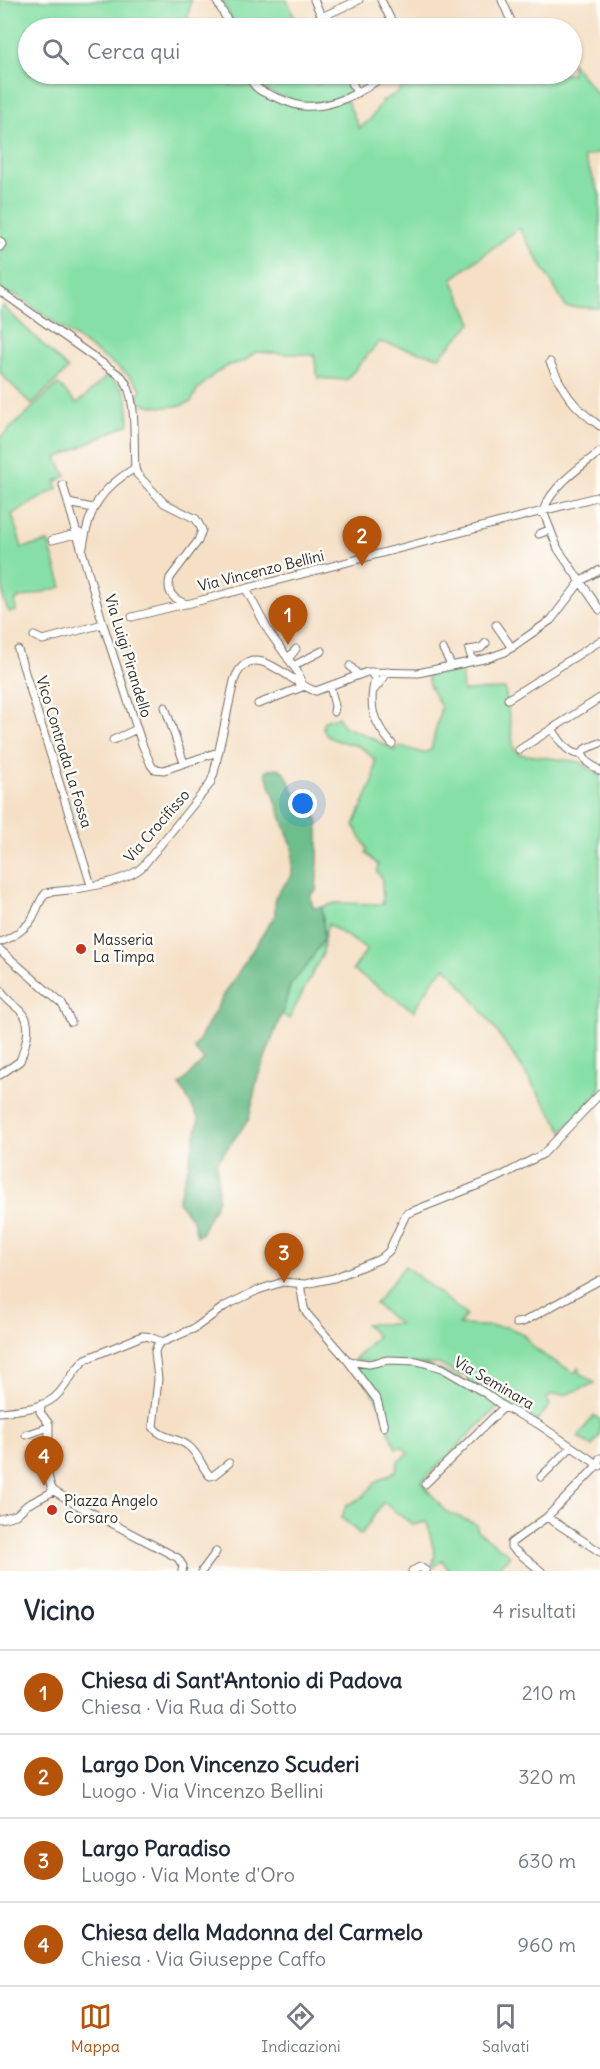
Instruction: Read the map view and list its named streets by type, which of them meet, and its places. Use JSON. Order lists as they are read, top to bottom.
{
  "streets": {
    "street": [
      "Via Vincenzo Bellini",
      "Via Luigi Pirandello",
      "Vico Contrada La Fossa",
      "Via Crocifisso",
      "Via Seminara"
    ]
  },
  "crossings": [
    ["Via Luigi Pirandello", "Via Crocifisso"],
    ["Vico Contrada La Fossa", "Via Crocifisso"]
  ],
  "places": ["Masseria La Timpa", "Piazza Angelo Corsaro"],
  "page": {
    "search": "Cerca qui",
    "pins": [
      "2",
      "1",
      "3",
      "4"
    ],
    "heading": ["Vicino", "4 risultati"],
    "list": [
      {
        "mark": "1",
        "name": "Chiesa di Sant'Antonio di Padova",
        "note": "Chiesa · Via Rua di Sotto",
        "value": "210 m"
      },
      {
        "mark": "2",
        "name": "Largo Don Vincenzo Scuderi",
        "note": "Luogo · Via Vincenzo Bellini",
        "value": "320 m"
      },
      {
        "mark": "3",
        "name": "Largo Paradiso",
        "note": "Luogo · Via Monte d'Oro",
        "value": "630 m"
      },
      {
        "mark": "4",
        "name": "Chiesa della Madonna del Carmelo",
        "note": "Chiesa · Via Giuseppe Caffo",
        "value": "960 m"
      }
    ],
    "nav": ["Mappa", "Indicazioni", "Salvati"]
  }
}
